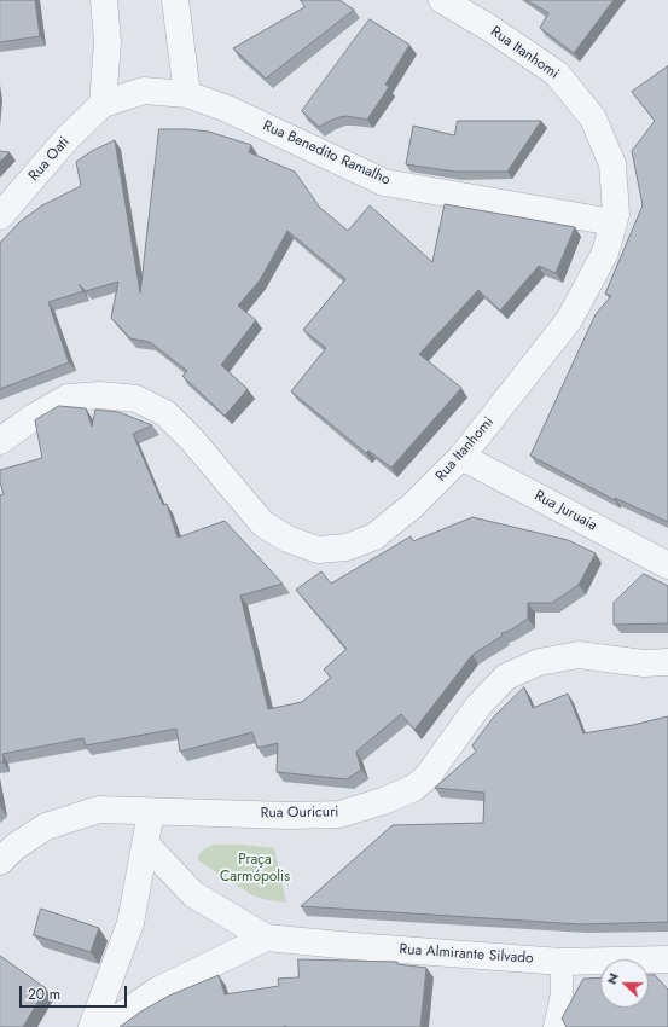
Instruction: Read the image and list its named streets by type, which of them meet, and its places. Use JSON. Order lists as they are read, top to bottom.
{
  "streets": {
    "street": [
      "Rua Itanhomi",
      "Rua Benedito Ramalho",
      "Rua Oati",
      "Rua Juruaia",
      "Rua Ouricuri",
      "Rua Almirante Silvado"
    ]
  },
  "crossings": [
    ["Rua Itanhomi", "Rua Benedito Ramalho"],
    ["Rua Itanhomi", "Rua Juruaia"],
    ["Rua Benedito Ramalho", "Rua Oati"]
  ],
  "parks": ["Praça Carmópolis"],
  "scale_bar": "20 m",
  "north": "left"
}
